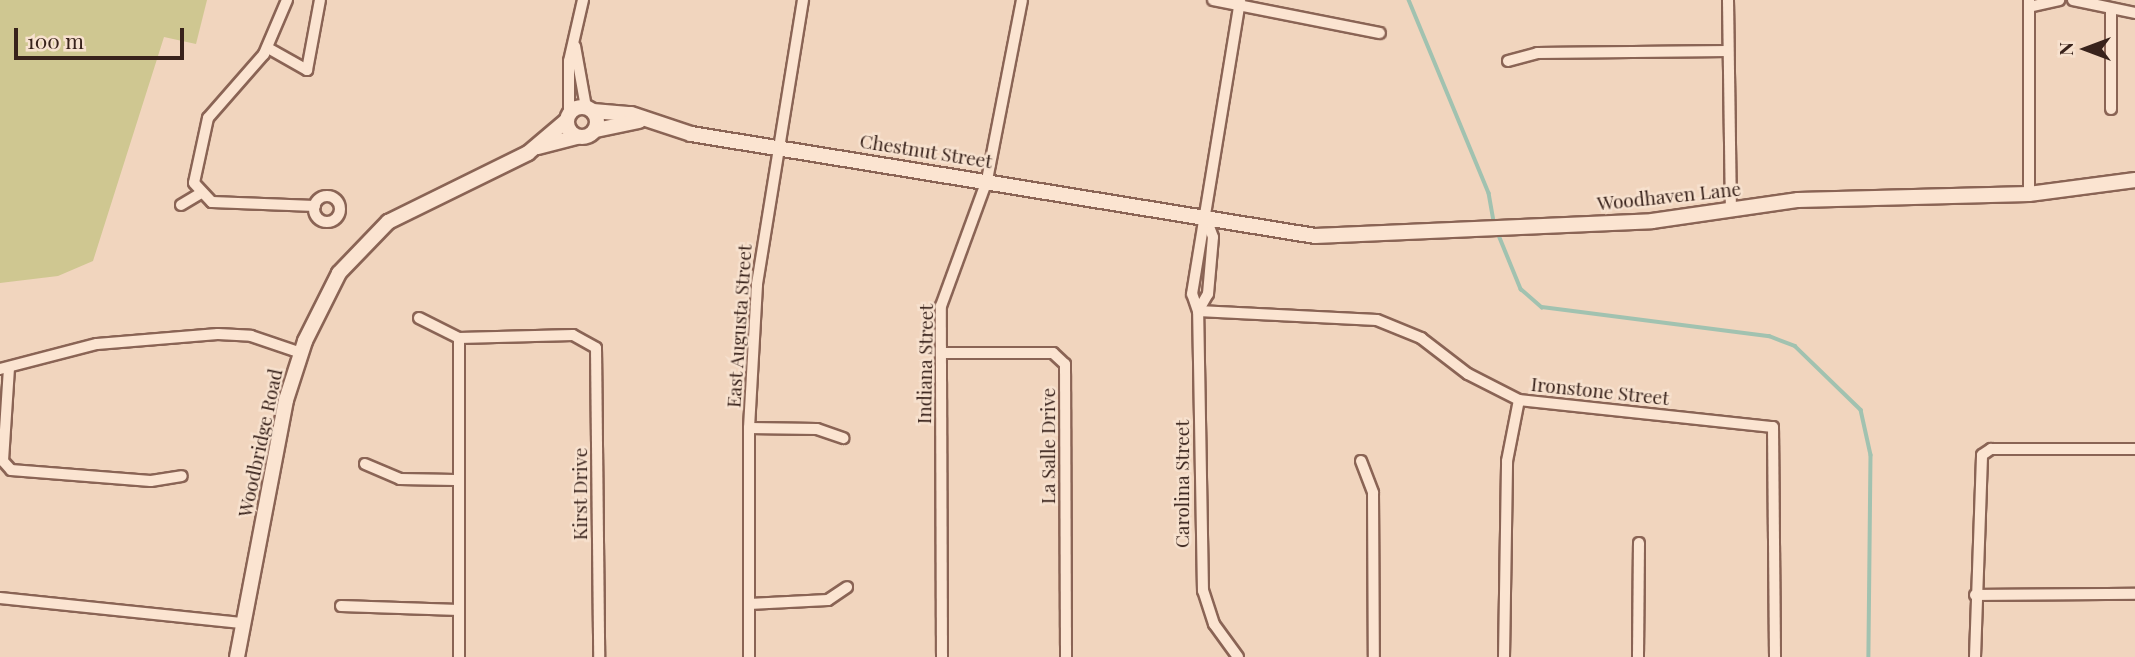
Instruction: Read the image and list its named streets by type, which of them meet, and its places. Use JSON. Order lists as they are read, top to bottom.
{
  "streets": {
    "street": [
      "Chestnut Street",
      "Woodhaven Lane",
      "East Augusta Street",
      "Indiana Street",
      "Ironstone Street",
      "Woodbridge Road",
      "La Salle Drive",
      "Carolina Street",
      "Kirst Drive"
    ]
  },
  "crossings": [
    ["Chestnut Street", "Woodhaven Lane"],
    ["Chestnut Street", "East Augusta Street"],
    ["Chestnut Street", "Indiana Street"],
    ["Chestnut Street", "Woodbridge Road"],
    ["Chestnut Street", "Carolina Street"],
    ["Woodhaven Lane", "Carolina Street"],
    ["Indiana Street", "La Salle Drive"],
    ["Ironstone Street", "Carolina Street"]
  ],
  "scale_bar": "100 m",
  "north": "left"
}
